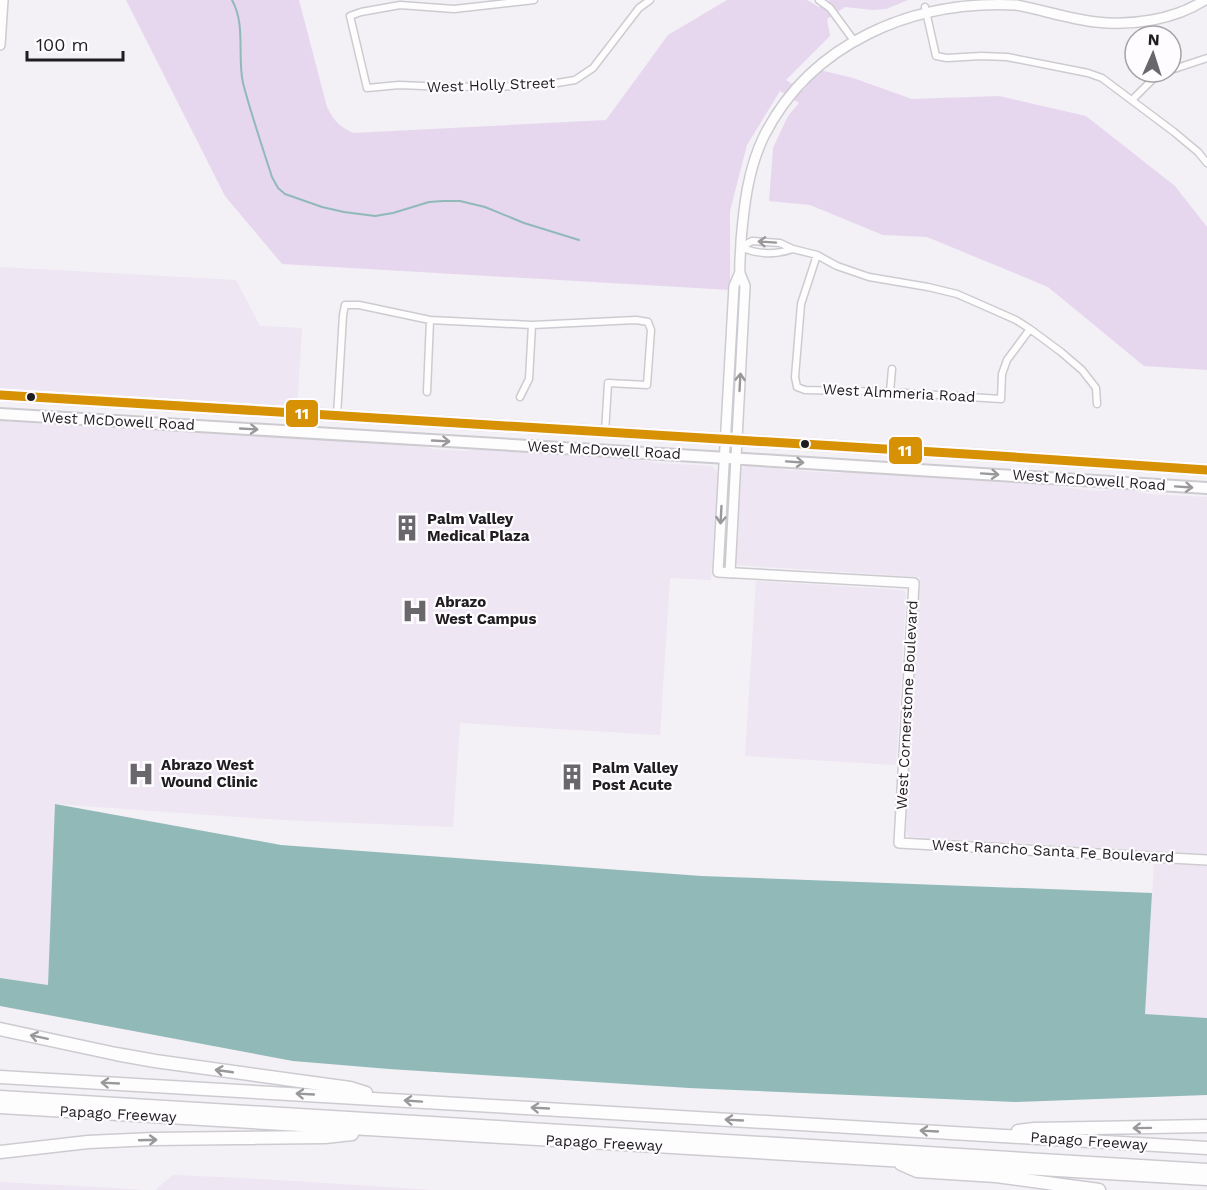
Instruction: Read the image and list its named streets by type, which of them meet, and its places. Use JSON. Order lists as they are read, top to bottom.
{
  "streets": {
    "highway": ["Papago Freeway"],
    "main road": ["West McDowell Road"],
    "street": [
      "West Holly Street",
      "West Almmeria Road",
      "West Cornerstone Boulevard",
      "West Rancho Santa Fe Boulevard"
    ]
  },
  "crossings": [
    ["West McDowell Road", "West Cornerstone Boulevard"],
    ["West Cornerstone Boulevard", "West Rancho Santa Fe Boulevard"]
  ],
  "places": {
    "building": ["Palm Valley Medical Plaza", "Palm Valley Post Acute"],
    "hospital": ["Abrazo West Campus", "Abrazo West Wound Clinic"]
  },
  "lines": ["transit line 11"],
  "scale_bar": "100 m",
  "north": "top"
}
